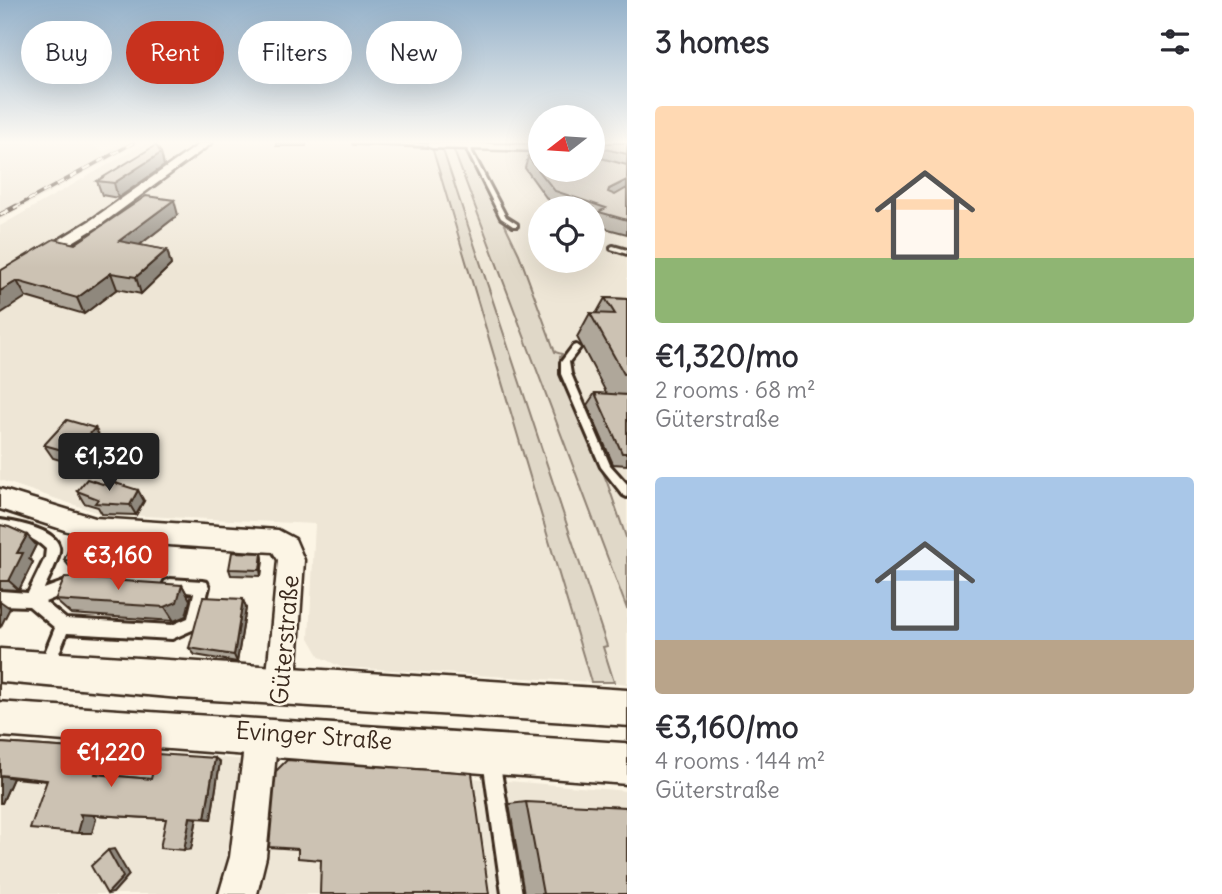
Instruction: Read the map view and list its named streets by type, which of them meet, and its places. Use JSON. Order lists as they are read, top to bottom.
{
  "streets": {
    "main road": ["Evinger Straße"],
    "street": ["Güterstraße"]
  },
  "crossings": [
    ["Güterstraße", "Evinger Straße"]
  ],
  "north": "left",
  "page": {
    "heading": "3 homes",
    "chip": [
      "Buy",
      "Rent",
      "Filters",
      "New"
    ],
    "list": [
      {
        "name": "€1,320/mo",
        "note": "2 rooms · 68 m² · Güterstraße"
      },
      {
        "name": "€3,160/mo",
        "note": "4 rooms · 144 m² · Güterstraße"
      }
    ],
    "price": ["€1,320", "€3,160", "€1,220"]
  }
}
